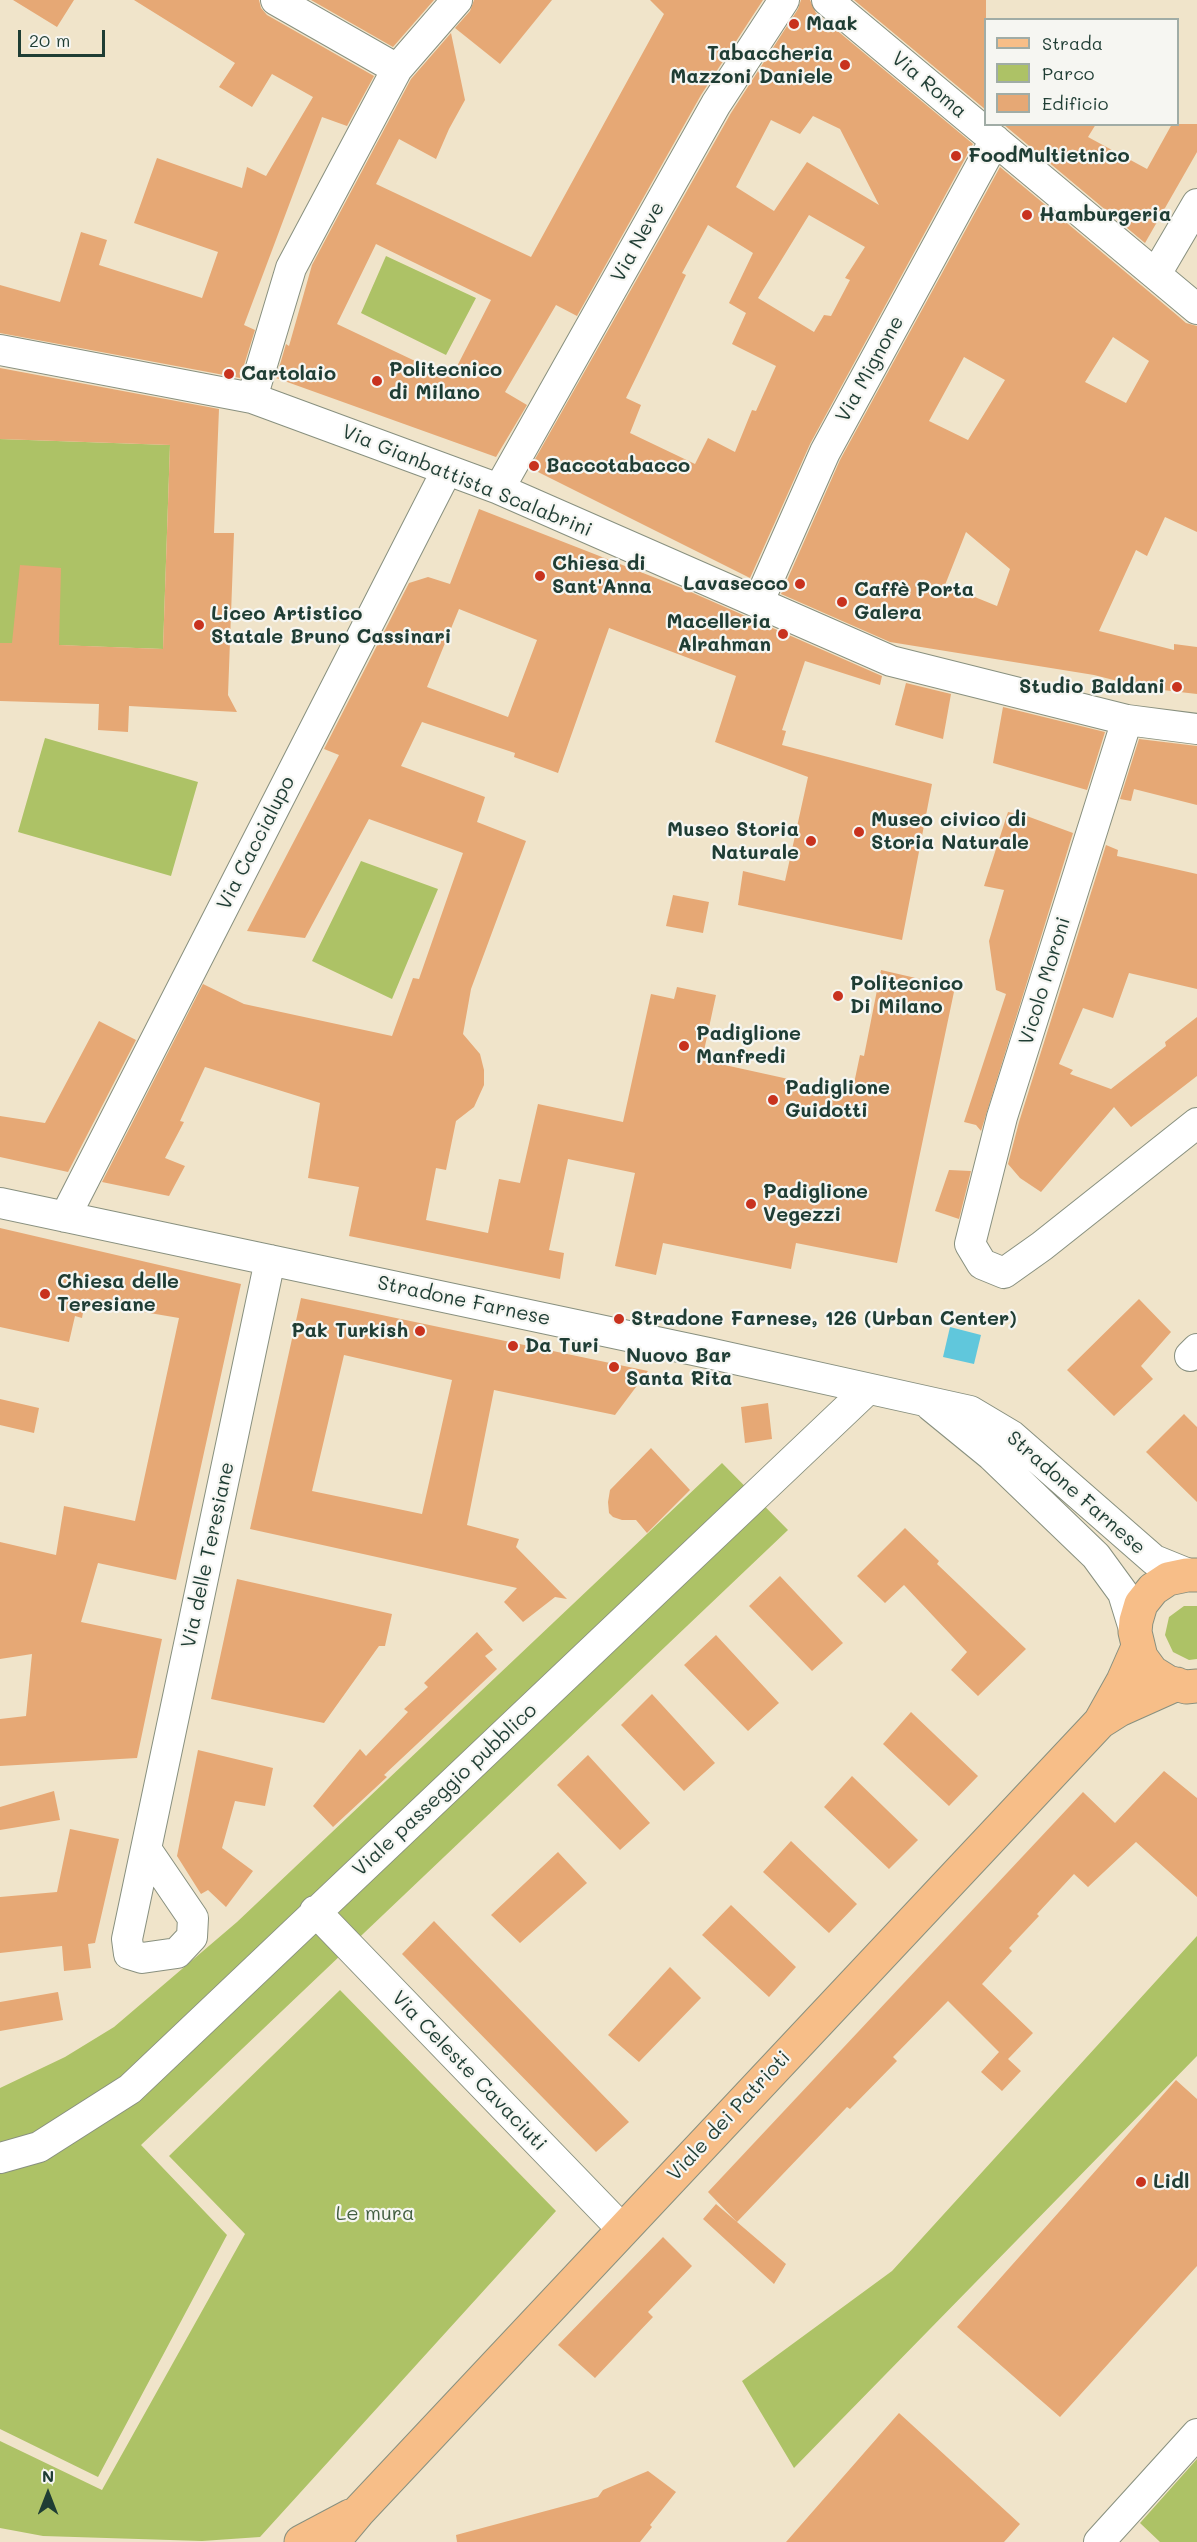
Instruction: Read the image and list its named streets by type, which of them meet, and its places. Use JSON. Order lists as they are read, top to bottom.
{
  "streets": {
    "main road": ["Viale dei Patrioti"],
    "street": [
      "Via Roma",
      "Via Neve",
      "Via Mignone",
      "Via Gianbattista Scalabrini",
      "Via Caccialupo",
      "Vicolo Moroni",
      "Stradone Farnese",
      "Via delle Teresiane",
      "Viale passeggio pubblico",
      "Via Celeste Cavaciuti"
    ]
  },
  "crossings": [
    ["Via Roma", "Via Mignone"],
    ["Via Neve", "Via Gianbattista Scalabrini"],
    ["Via Mignone", "Via Gianbattista Scalabrini"],
    ["Via Gianbattista Scalabrini", "Via Caccialupo"],
    ["Via Gianbattista Scalabrini", "Vicolo Moroni"],
    ["Via Caccialupo", "Stradone Farnese"],
    ["Stradone Farnese", "Via delle Teresiane"],
    ["Stradone Farnese", "Viale passeggio pubblico"],
    ["Stradone Farnese", "Viale dei Patrioti"],
    ["Viale passeggio pubblico", "Via Celeste Cavaciuti"],
    ["Via Celeste Cavaciuti", "Viale dei Patrioti"]
  ],
  "parks": ["Le mura"],
  "places": [
    "Maak",
    "Tabaccheria Mazzoni Daniele",
    "FoodMultietnico",
    "Hamburgeria",
    "Cartolaio",
    "Politecnico di Milano",
    "Baccotabacco",
    "Chiesa di Sant'Anna",
    "Lavasecco",
    "Caffè Porta Galera",
    "Liceo Artistico Statale Bruno Cassinari",
    "Macelleria Alrahman",
    "Studio Baldani",
    "Museo civico di Storia Naturale",
    "Museo Storia Naturale",
    "Politecnico Di Milano",
    "Padiglione Manfredi",
    "Padiglione Guidotti",
    "Padiglione Vegezzi",
    "Chiesa delle Teresiane",
    "Stradone Farnese, 126 (Urban Center)",
    "Pak Turkish",
    "Da Turi",
    "Nuovo Bar Santa Rita",
    "Lidl"
  ],
  "legend": ["Strada", "Parco", "Edificio"],
  "scale_bar": "20 m",
  "north": "top"
}
